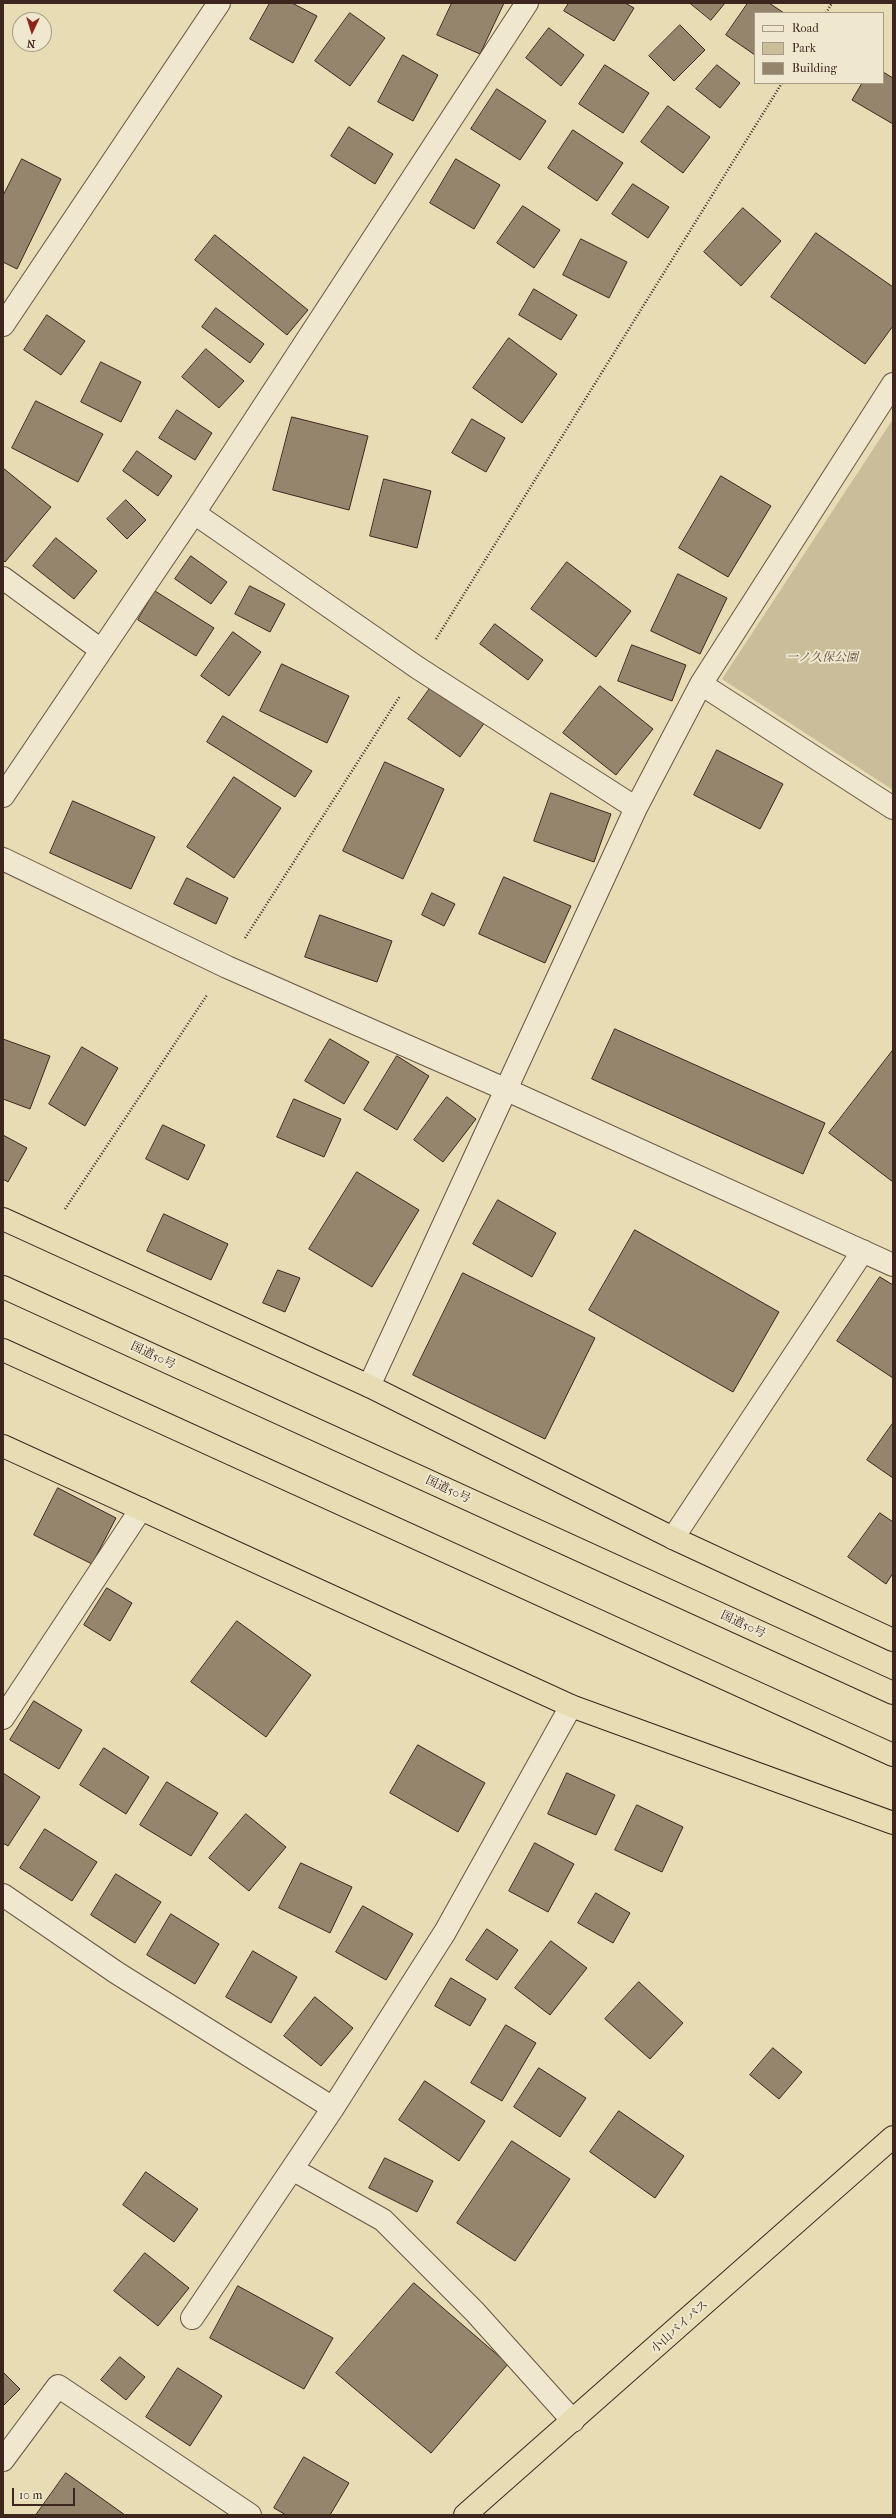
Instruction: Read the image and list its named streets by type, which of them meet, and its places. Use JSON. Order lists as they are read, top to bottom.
{
  "streets": {
    "highway": ["国道50号", "小山バイパス"]
  },
  "parks": ["一ノ久保公園"],
  "legend": ["Road", "Park", "Building"],
  "scale_bar": "10 m",
  "north": "bottom"
}
